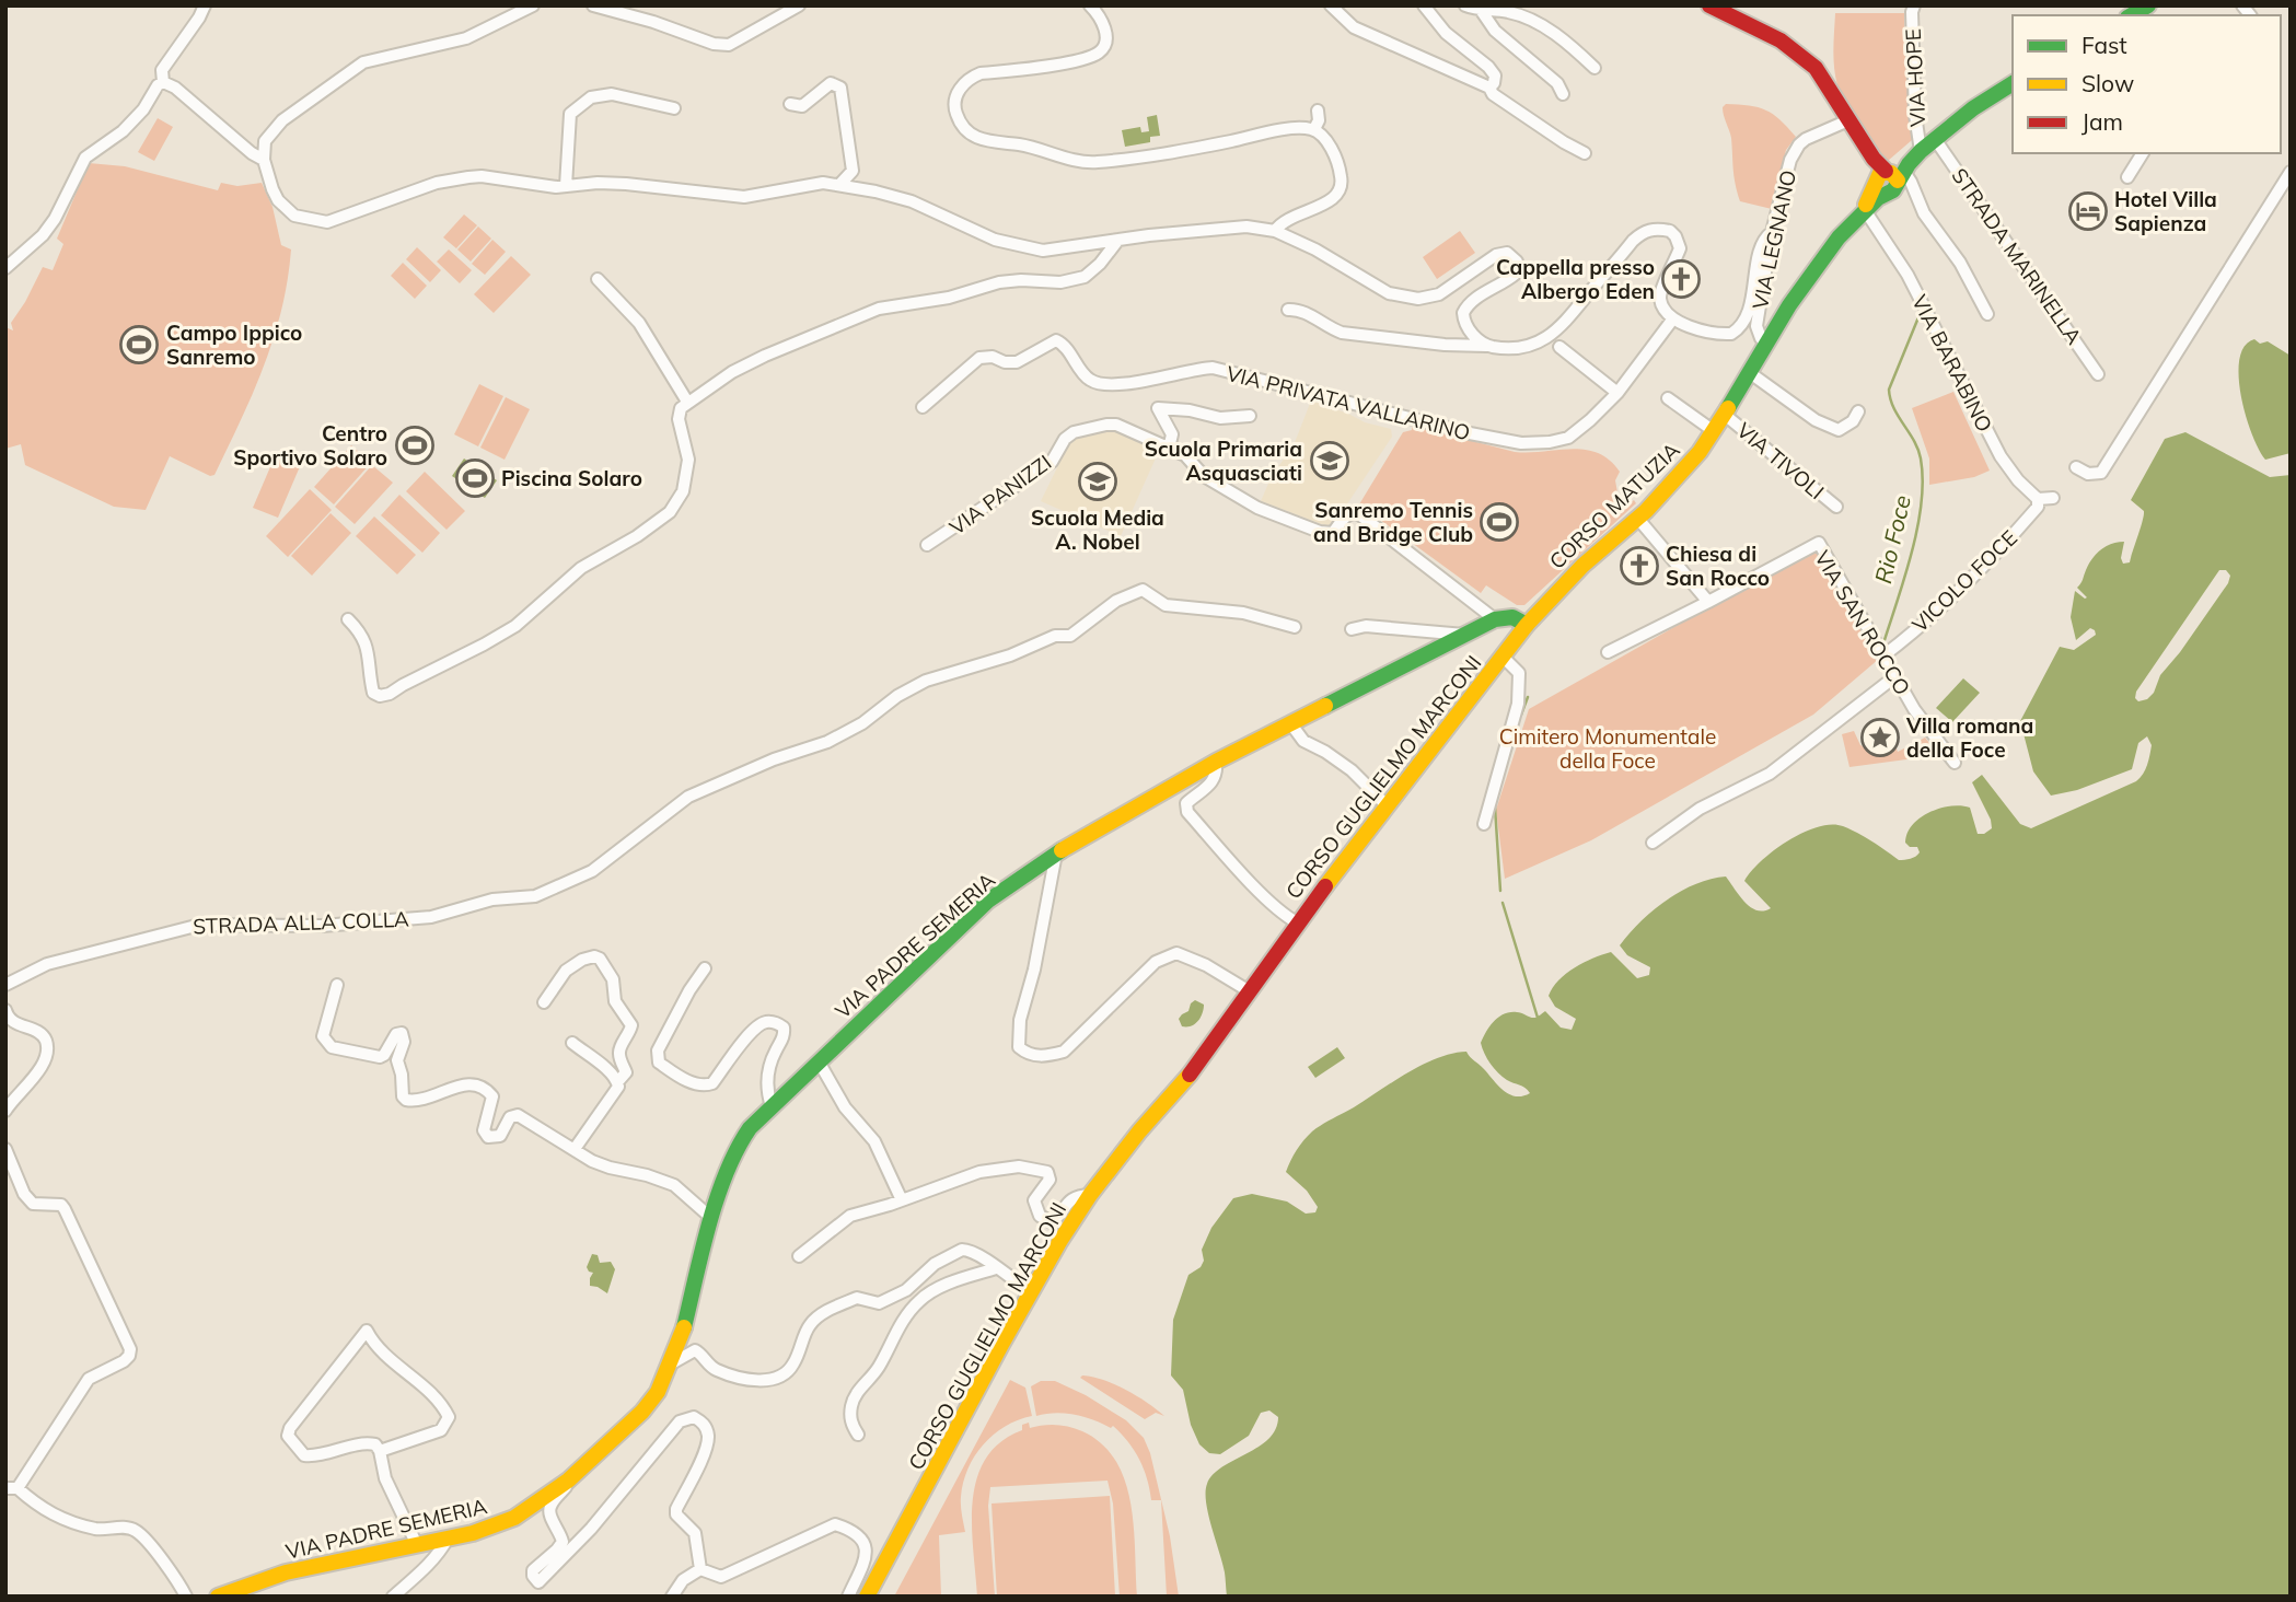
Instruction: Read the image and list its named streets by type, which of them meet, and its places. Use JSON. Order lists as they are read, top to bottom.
{
  "streets": {
    "main road": ["CORSO MATUZIA", "CORSO GUGLIELMO MARCONI", "VIA PADRE SEMERIA"],
    "street": [
      "VIA HOPE",
      "VIA LEGNANO",
      "STRADA MARINELLA",
      "VIA BARABINO",
      "VIA PRIVATA VALLARINO",
      "VIA TIVOLI",
      "VIA PANIZZI",
      "VICOLO FOCE",
      "VIA SAN ROCCO",
      "STRADA ALLA COLLA"
    ]
  },
  "crossings": [
    ["VIA HOPE", "CORSO MATUZIA"],
    ["VIA LEGNANO", "CORSO MATUZIA"],
    ["STRADA MARINELLA", "CORSO MATUZIA"],
    ["VIA BARABINO", "CORSO MATUZIA"],
    ["VIA BARABINO", "VICOLO FOCE"],
    ["VIA TIVOLI", "CORSO MATUZIA"],
    ["VIA PANIZZI", "VIA PADRE SEMERIA"],
    ["CORSO MATUZIA", "CORSO GUGLIELMO MARCONI"],
    ["VICOLO FOCE", "VIA SAN ROCCO"]
  ],
  "water": ["Rio Foce"],
  "parks": ["Cimitero Monumentale della Foce"],
  "places": {
    "hotel": ["Hotel Villa Sapienza"],
    "church": ["Cappella presso Albergo Eden", "Chiesa di San Rocco"],
    "sports": [
      "Campo Ippico Sanremo",
      "Centro Sportivo Solaro",
      "Piscina Solaro",
      "Sanremo Tennis and Bridge Club"
    ],
    "school or university": ["Scuola Primaria Asquasciati", "Scuola Media A. Nobel"],
    "place": ["Villa romana della Foce"]
  },
  "legend": ["Fast", "Slow", "Jam"]
}
